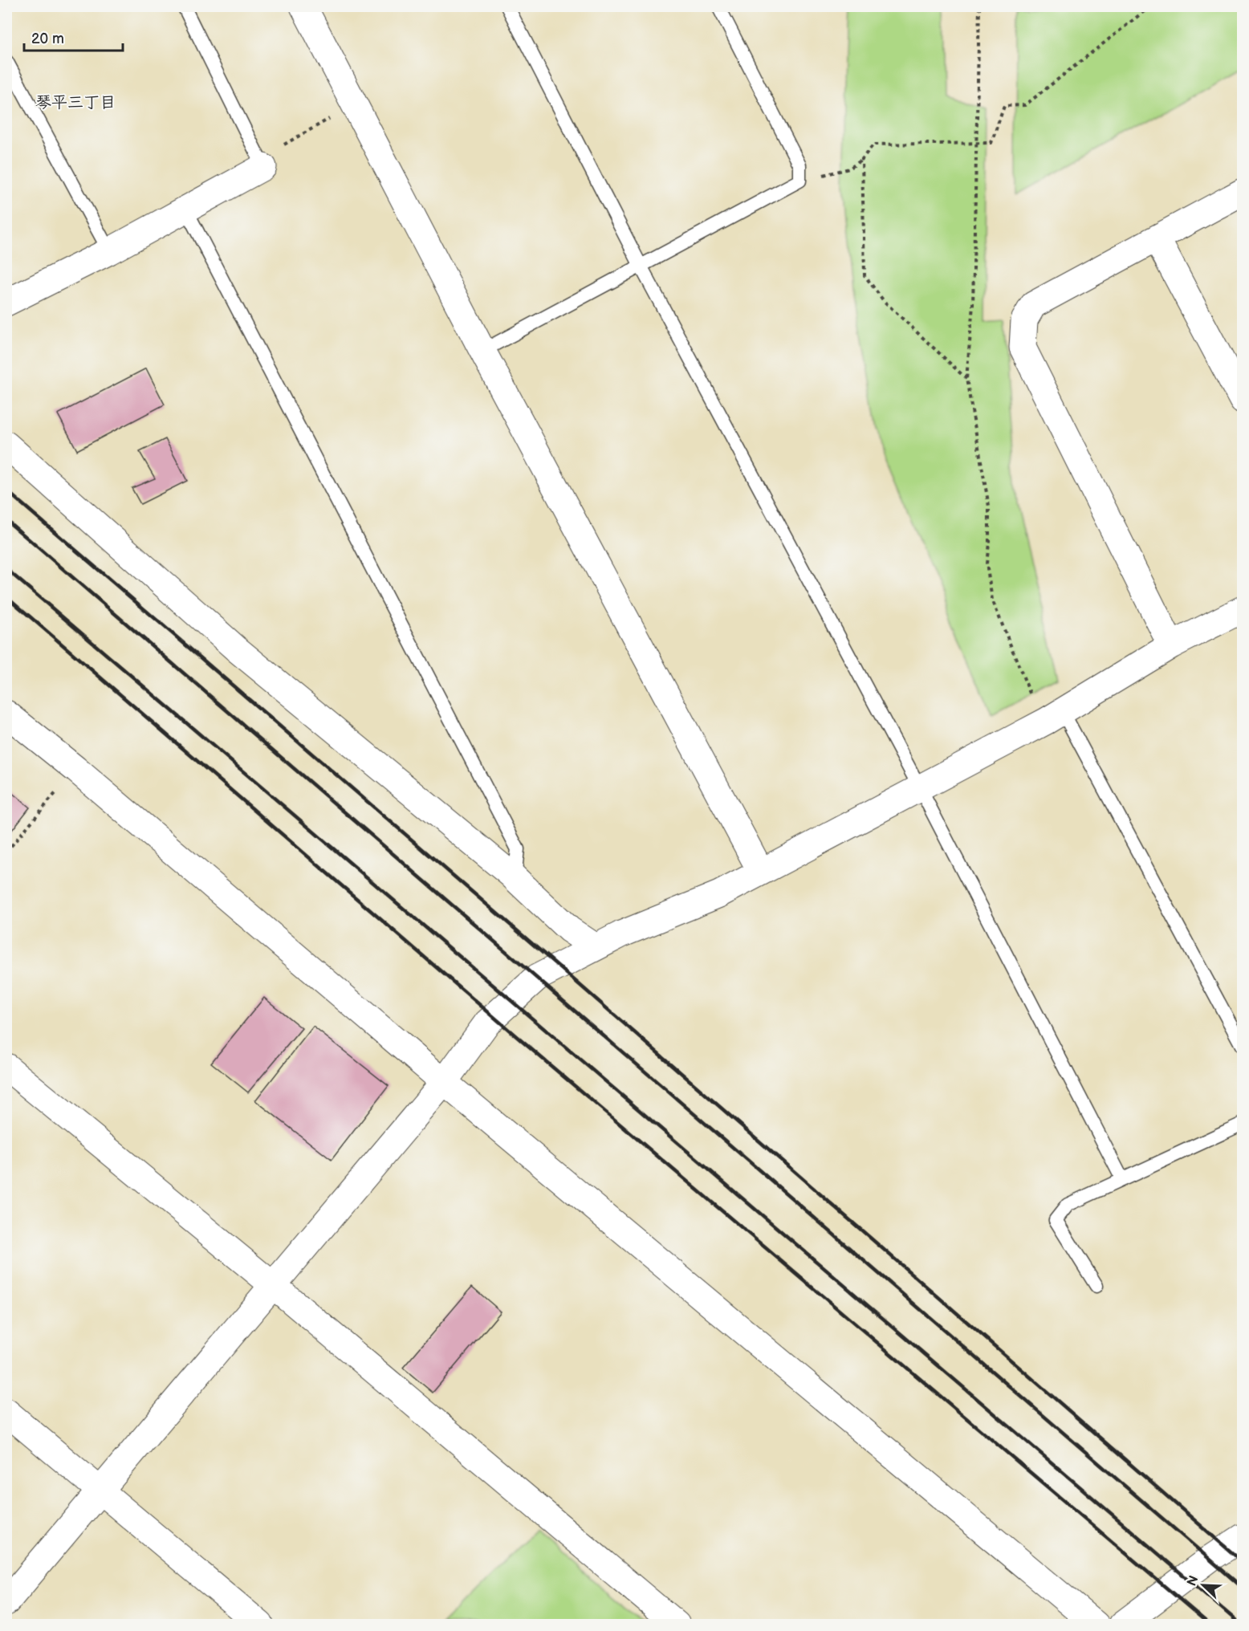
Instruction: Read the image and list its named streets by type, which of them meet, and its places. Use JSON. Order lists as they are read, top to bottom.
{
  "districts": ["琴平三丁目"],
  "scale_bar": "20 m",
  "north": "top left"
}
